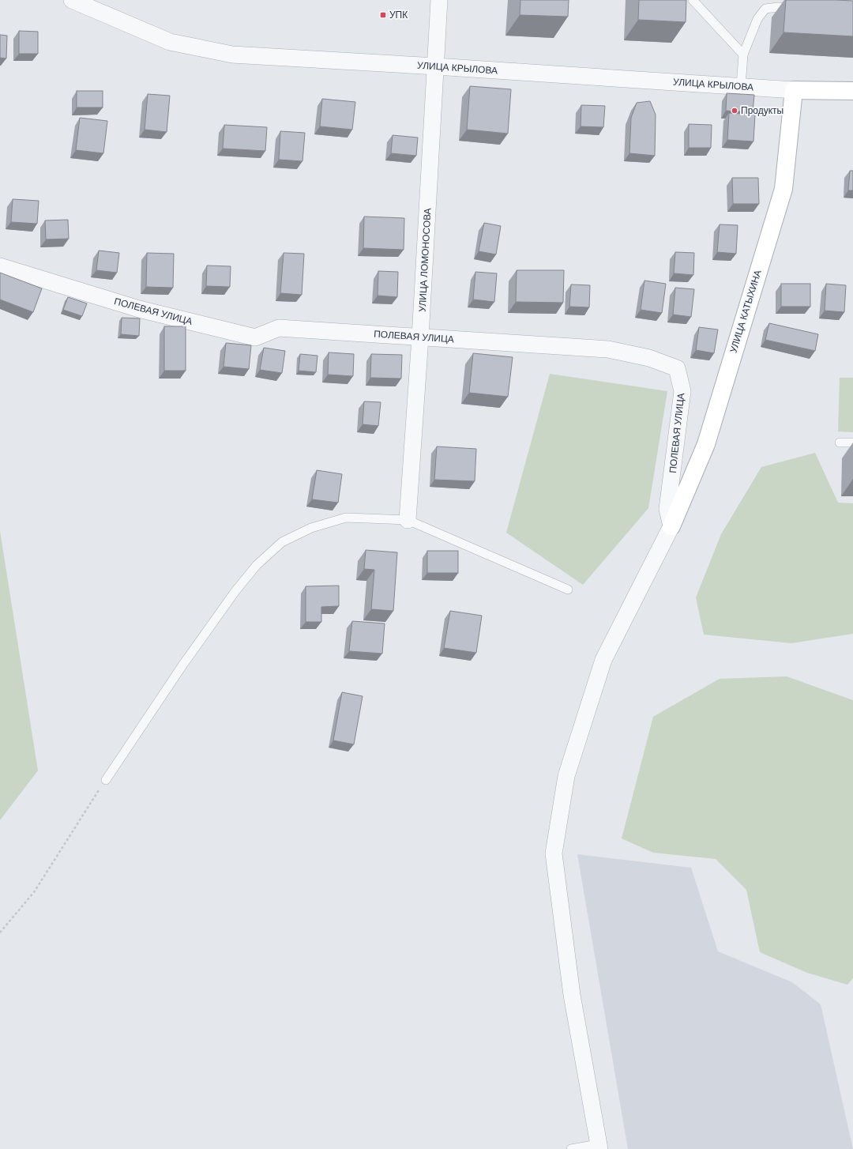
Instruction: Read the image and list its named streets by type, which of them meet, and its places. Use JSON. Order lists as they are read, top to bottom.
{
  "streets": {
    "street": [
      "УЛИЦА КРЫЛОВА",
      "УЛИЦА ЛОМОНОСОВА",
      "ПОЛЕВАЯ УЛИЦА",
      "УЛИЦА КАТЫХИНА"
    ]
  },
  "crossings": [
    ["УЛИЦА КРЫЛОВА", "УЛИЦА ЛОМОНОСОВА"],
    ["УЛИЦА КРЫЛОВА", "УЛИЦА КАТЫХИНА"],
    ["УЛИЦА ЛОМОНОСОВА", "ПОЛЕВАЯ УЛИЦА"],
    ["ПОЛЕВАЯ УЛИЦА", "УЛИЦА КАТЫХИНА"]
  ],
  "places": {
    "transit": ["УПК"],
    "other": ["Продукты"]
  }
}
